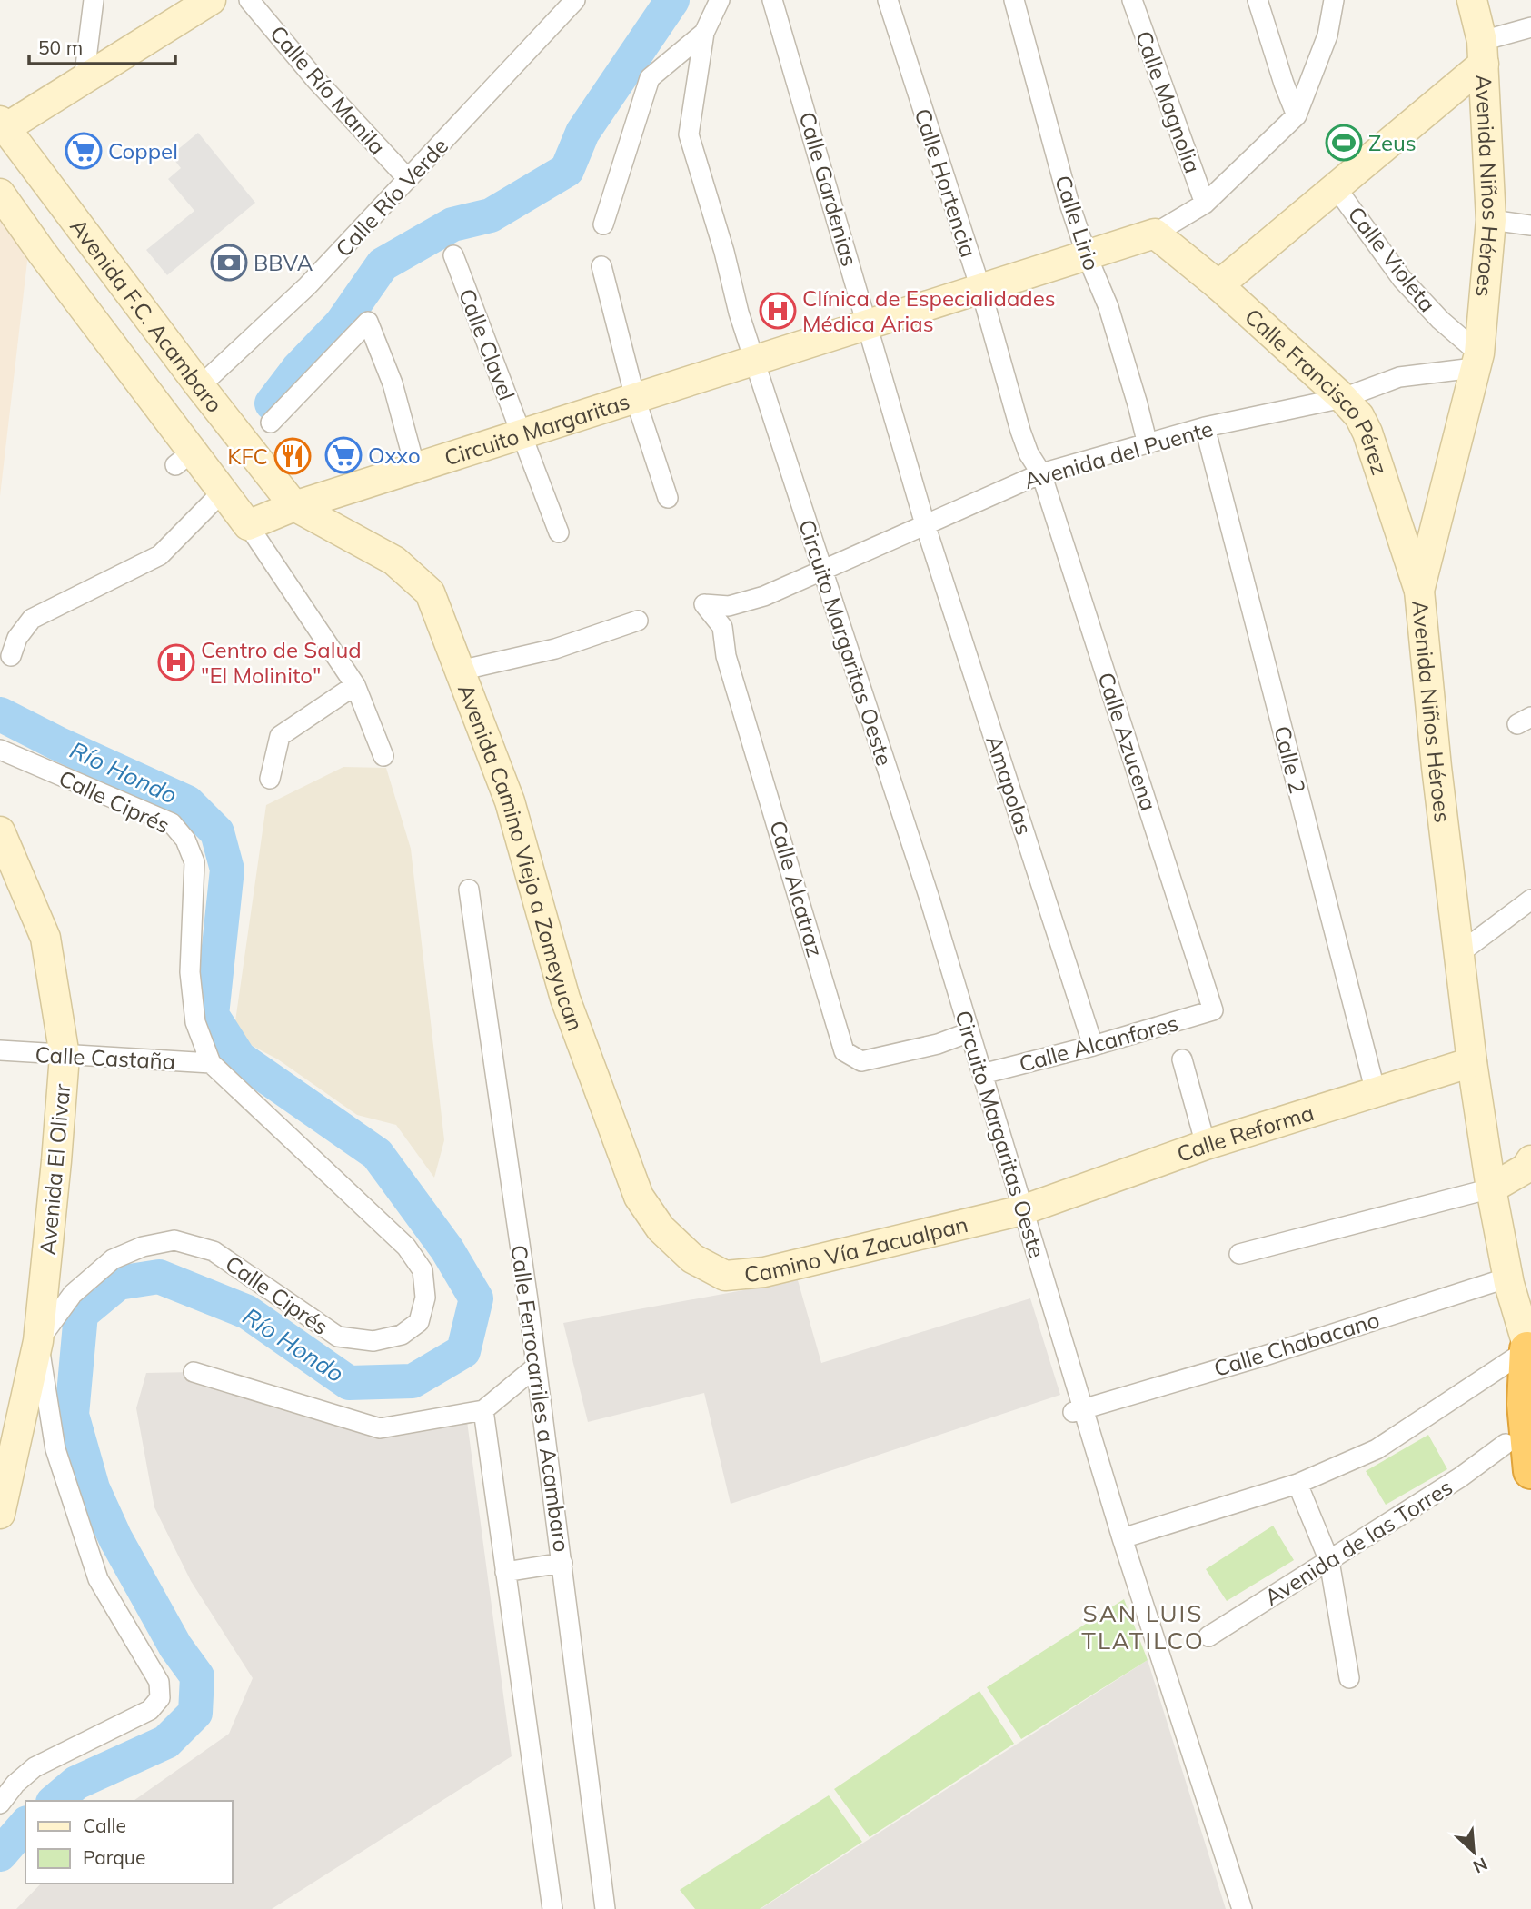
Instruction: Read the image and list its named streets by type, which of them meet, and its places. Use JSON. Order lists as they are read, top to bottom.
{
  "streets": {
    "street": [
      "Calle Río Manila",
      "Calle Magnolia",
      "Calle Hortencia",
      "Avenida Niños Héroes",
      "Calle Gardenias",
      "Calle Río Verde",
      "Calle Lirio",
      "Calle Violeta",
      "Avenida F.C. Acambaro",
      "Calle Clavel",
      "Calle Francisco Pérez",
      "Circuito Margaritas",
      "Avenida del Puente",
      "Circuito Margaritas Oeste",
      "Calle Azucena",
      "Calle 2",
      "Amapolas",
      "Calle Ciprés",
      "Avenida Camino Viejo a Zomeyucan",
      "Calle Alcatraz",
      "Calle Alcanfores",
      "Calle Castaña",
      "Calle Reforma",
      "Avenida El Olivar",
      "Camino Vía Zacualpan",
      "Calle Chabacano",
      "Calle Ferrocarriles a Acambaro",
      "Avenida de las Torres"
    ]
  },
  "crossings": [
    ["Calle Río Manila", "Calle Río Verde"],
    ["Calle Magnolia", "Circuito Margaritas"],
    ["Calle Hortencia", "Circuito Margaritas"],
    ["Calle Hortencia", "Avenida del Puente"],
    ["Calle Hortencia", "Calle Azucena"],
    ["Avenida Niños Héroes", "Calle Violeta"],
    ["Avenida Niños Héroes", "Calle Francisco Pérez"],
    ["Avenida Niños Héroes", "Avenida del Puente"],
    ["Avenida Niños Héroes", "Calle Reforma"],
    ["Avenida Niños Héroes", "Calle Chabacano"],
    ["Calle Gardenias", "Circuito Margaritas"],
    ["Calle Gardenias", "Avenida del Puente"],
    ["Calle Gardenias", "Amapolas"],
    ["Calle Río Verde", "Avenida F.C. Acambaro"],
    ["Calle Lirio", "Circuito Margaritas"],
    ["Calle Lirio", "Avenida del Puente"],
    ["Calle Violeta", "Avenida del Puente"],
    ["Avenida F.C. Acambaro", "Circuito Margaritas"],
    ["Avenida F.C. Acambaro", "Avenida Camino Viejo a Zomeyucan"],
    ["Calle Clavel", "Circuito Margaritas"],
    ["Calle Francisco Pérez", "Circuito Margaritas"],
    ["Calle Francisco Pérez", "Avenida del Puente"],
    ["Circuito Margaritas", "Circuito Margaritas Oeste"],
    ["Circuito Margaritas", "Avenida Camino Viejo a Zomeyucan"],
    ["Avenida del Puente", "Circuito Margaritas Oeste"],
    ["Avenida del Puente", "Calle Azucena"],
    ["Avenida del Puente", "Calle 2"],
    ["Avenida del Puente", "Amapolas"],
    ["Avenida del Puente", "Calle Alcatraz"],
    ["Circuito Margaritas Oeste", "Calle Alcatraz"],
    ["Circuito Margaritas Oeste", "Calle Alcanfores"],
    ["Circuito Margaritas Oeste", "Calle Reforma"],
    ["Circuito Margaritas Oeste", "Camino Vía Zacualpan"],
    ["Circuito Margaritas Oeste", "Calle Chabacano"],
    ["Calle Azucena", "Calle Alcanfores"],
    ["Calle 2", "Calle Reforma"],
    ["Amapolas", "Calle Alcanfores"],
    ["Calle Ciprés", "Calle Castaña"],
    ["Calle Ciprés", "Avenida El Olivar"],
    ["Avenida Camino Viejo a Zomeyucan", "Camino Vía Zacualpan"],
    ["Calle Castaña", "Avenida El Olivar"],
    ["Calle Reforma", "Camino Vía Zacualpan"]
  ],
  "districts": ["SAN LUIS TLATILCO"],
  "water": ["Río Hondo"],
  "places": {
    "sports": ["Zeus"],
    "supermarket": ["Coppel", "Oxxo"],
    "bank": ["BBVA"],
    "hospital": ["Clínica de Especialidades Médica Arias", "Centro de Salud \"El Molinito\""],
    "restaurant": ["KFC"]
  },
  "legend": ["Calle", "Parque"],
  "scale_bar": "50 m",
  "north": "bottom right"
}
